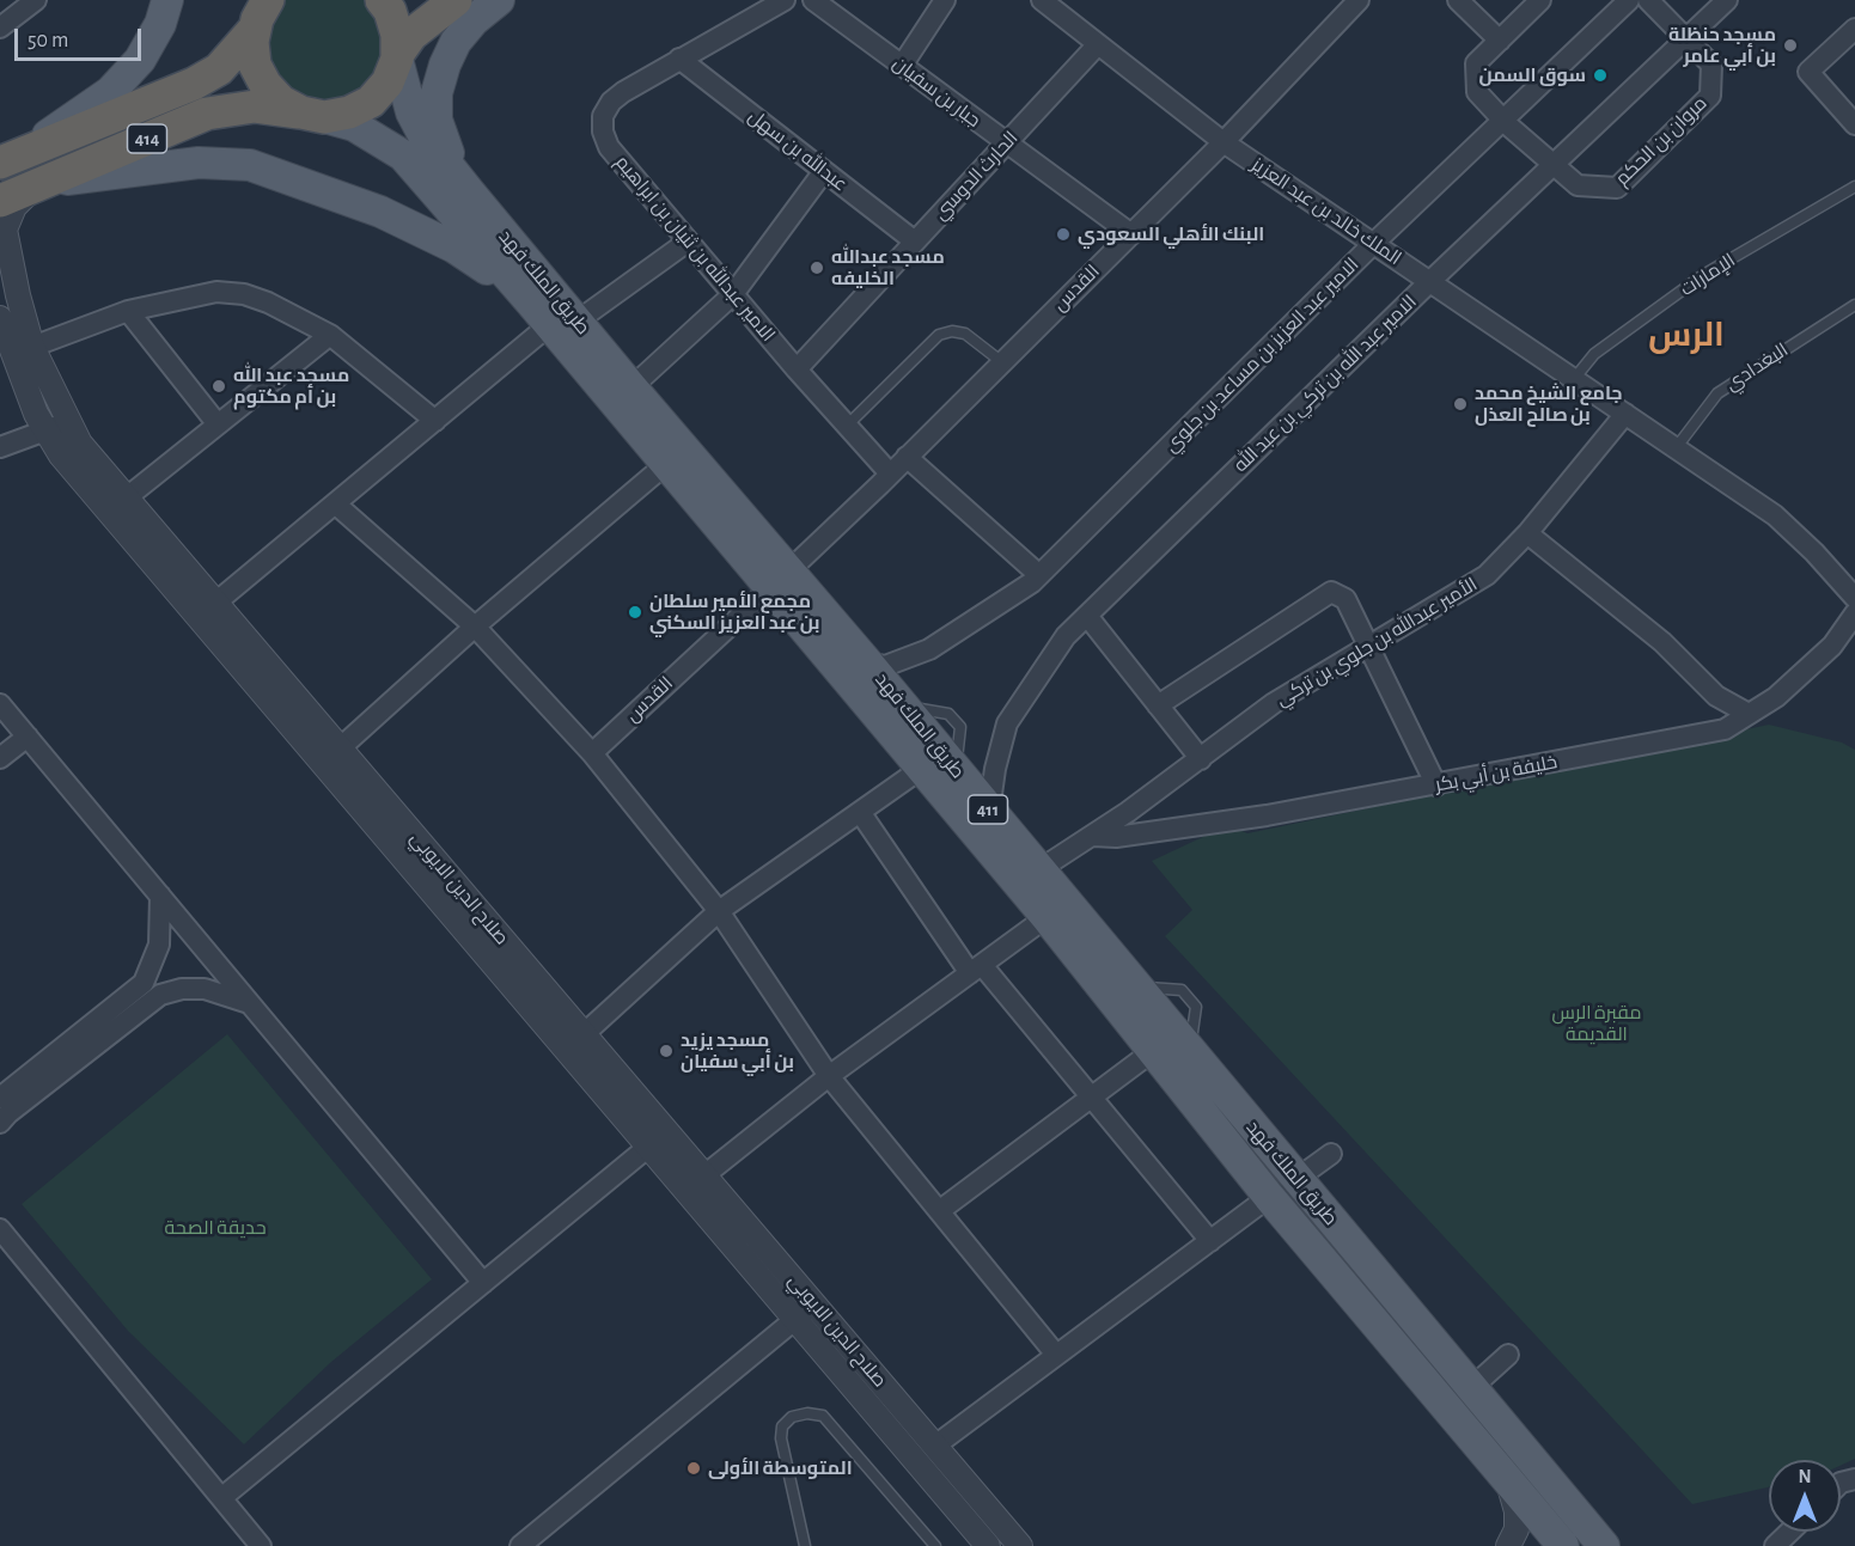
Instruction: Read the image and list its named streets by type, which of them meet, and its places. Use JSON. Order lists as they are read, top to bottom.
{
  "streets": {
    "highway": ["414"],
    "main road": ["طريق الملك فهد", "411"],
    "street": [
      "جبار بن سفيان",
      "مروان بن الحكم",
      "عبدالله بن سهل",
      "الحارث الدوسي",
      "الملك خالد بن عبد العزيز",
      "الامير عبدالله بن ثنيان بن ابراهيم",
      "القدس",
      "الامير عبد العزيز بن مساعد بن جلوي",
      "الامير عبد الله بن تركي بن عبد الله",
      "الأمير عبدالله بن جلوي بن تركي",
      "خليفة بن أبي بكر",
      "صلاح الدين الايوبي"
    ],
    "lane": ["الإمارات", "البغدادي"]
  },
  "crossings": [
    ["جبار بن سفيان", "الحارث الدوسي"],
    ["جبار بن سفيان", "القدس"],
    ["414", "طريق الملك فهد"],
    ["414", "صلاح الدين الايوبي"],
    ["مروان بن الحكم", "الامير عبد العزيز بن مساعد بن جلوي"],
    ["مروان بن الحكم", "الامير عبد الله بن تركي بن عبد الله"],
    ["عبدالله بن سهل", "الحارث الدوسي"],
    ["عبدالله بن سهل", "الامير عبدالله بن ثنيان بن ابراهيم"],
    ["الحارث الدوسي", "الملك خالد بن عبد العزيز"],
    ["الحارث الدوسي", "الامير عبدالله بن ثنيان بن ابراهيم"],
    ["الملك خالد بن عبد العزيز", "الإمارات"],
    ["الملك خالد بن عبد العزيز", "القدس"],
    ["الملك خالد بن عبد العزيز", "الامير عبد العزيز بن مساعد بن جلوي"],
    ["الملك خالد بن عبد العزيز", "البغدادي"],
    ["الملك خالد بن عبد العزيز", "الامير عبد الله بن تركي بن عبد الله"],
    ["الملك خالد بن عبد العزيز", "الأمير عبدالله بن جلوي بن تركي"],
    ["الامير عبدالله بن ثنيان بن ابراهيم", "القدس"],
    ["طريق الملك فهد", "القدس"],
    ["طريق الملك فهد", "الامير عبد العزيز بن مساعد بن جلوي"],
    ["طريق الملك فهد", "الامير عبد الله بن تركي بن عبد الله"]
  ],
  "districts": ["الرس"],
  "parks": ["مقبرة الرس القديمة", "حديقة الصحة"],
  "places": [
    "مسجد حنظلة بن أبي عامر",
    "سوق السمن",
    "البنك الأهلي السعودي",
    "مسجد عبدالله الخليفه",
    "مسجد عبد الله بن أم مكتوم",
    "جامع الشيخ محمد بن صالح العذل",
    "مجمع الأمير سلطان بن عبد العزيز السكني",
    "مسجد يزيد بن أبي سفيان",
    "المتوسطة الأولى"
  ],
  "scale_bar": "50 m",
  "north": "top"
}
